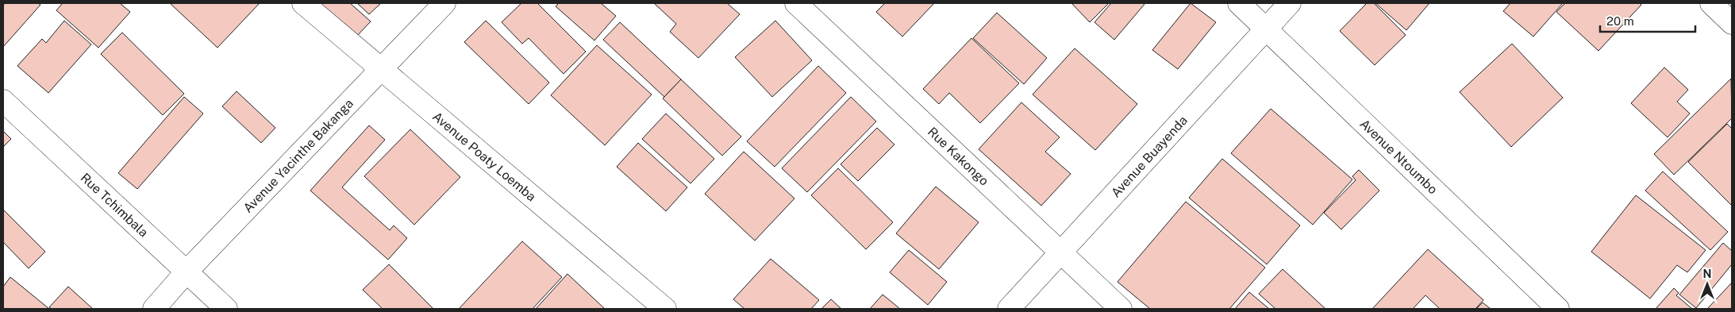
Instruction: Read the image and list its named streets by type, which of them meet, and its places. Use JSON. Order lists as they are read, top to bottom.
{
  "streets": {
    "street": [
      "Avenue Yacinthe Bakanga",
      "Rue Kakongo",
      "Avenue Buayenda",
      "Avenue Ntoumbo",
      "Avenue Poaty Loemba",
      "Rue Tchimbala"
    ]
  },
  "crossings": [
    ["Avenue Yacinthe Bakanga", "Avenue Poaty Loemba"],
    ["Avenue Yacinthe Bakanga", "Rue Tchimbala"],
    ["Rue Kakongo", "Avenue Buayenda"],
    ["Avenue Buayenda", "Avenue Ntoumbo"]
  ],
  "scale_bar": "20 m",
  "north": "top"
}
